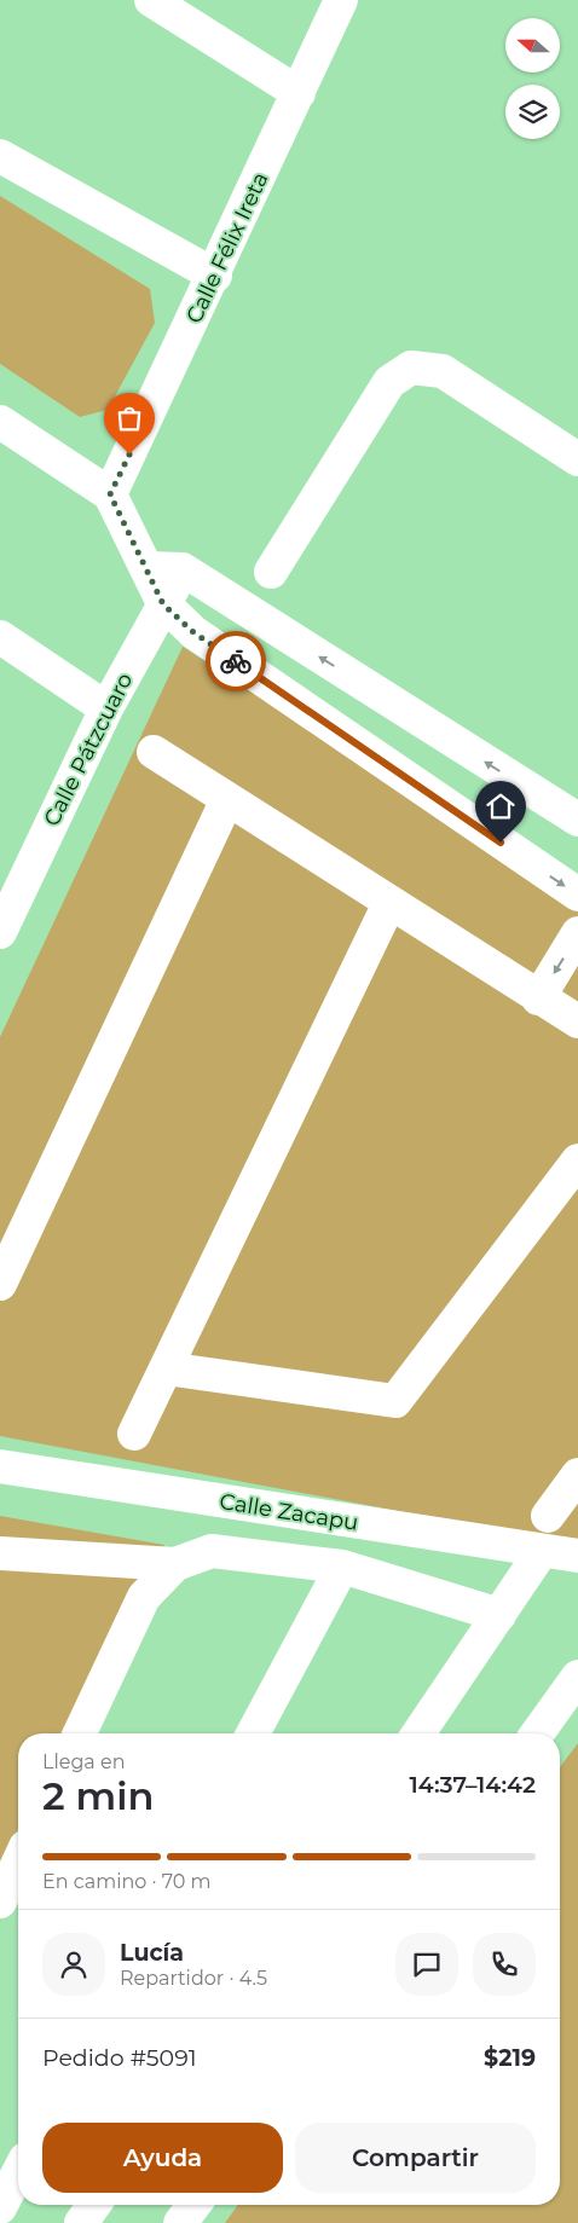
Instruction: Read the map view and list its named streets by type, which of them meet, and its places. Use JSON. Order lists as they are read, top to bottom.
{
  "streets": {
    "street": ["Calle Félix Ireta", "Calle Pátzcuaro", "Calle Zacapu"]
  },
  "north": "left",
  "page": {
    "heading": ["2 min", "Llega en", "14:37–14:42"],
    "panel": [
      "Lucía",
      "Repartidor · 4.5",
      "Pedido #5091",
      "$219"
    ],
    "bar": "En camino · 70 m",
    "buttons": ["Ayuda", "Compartir"]
  }
}
